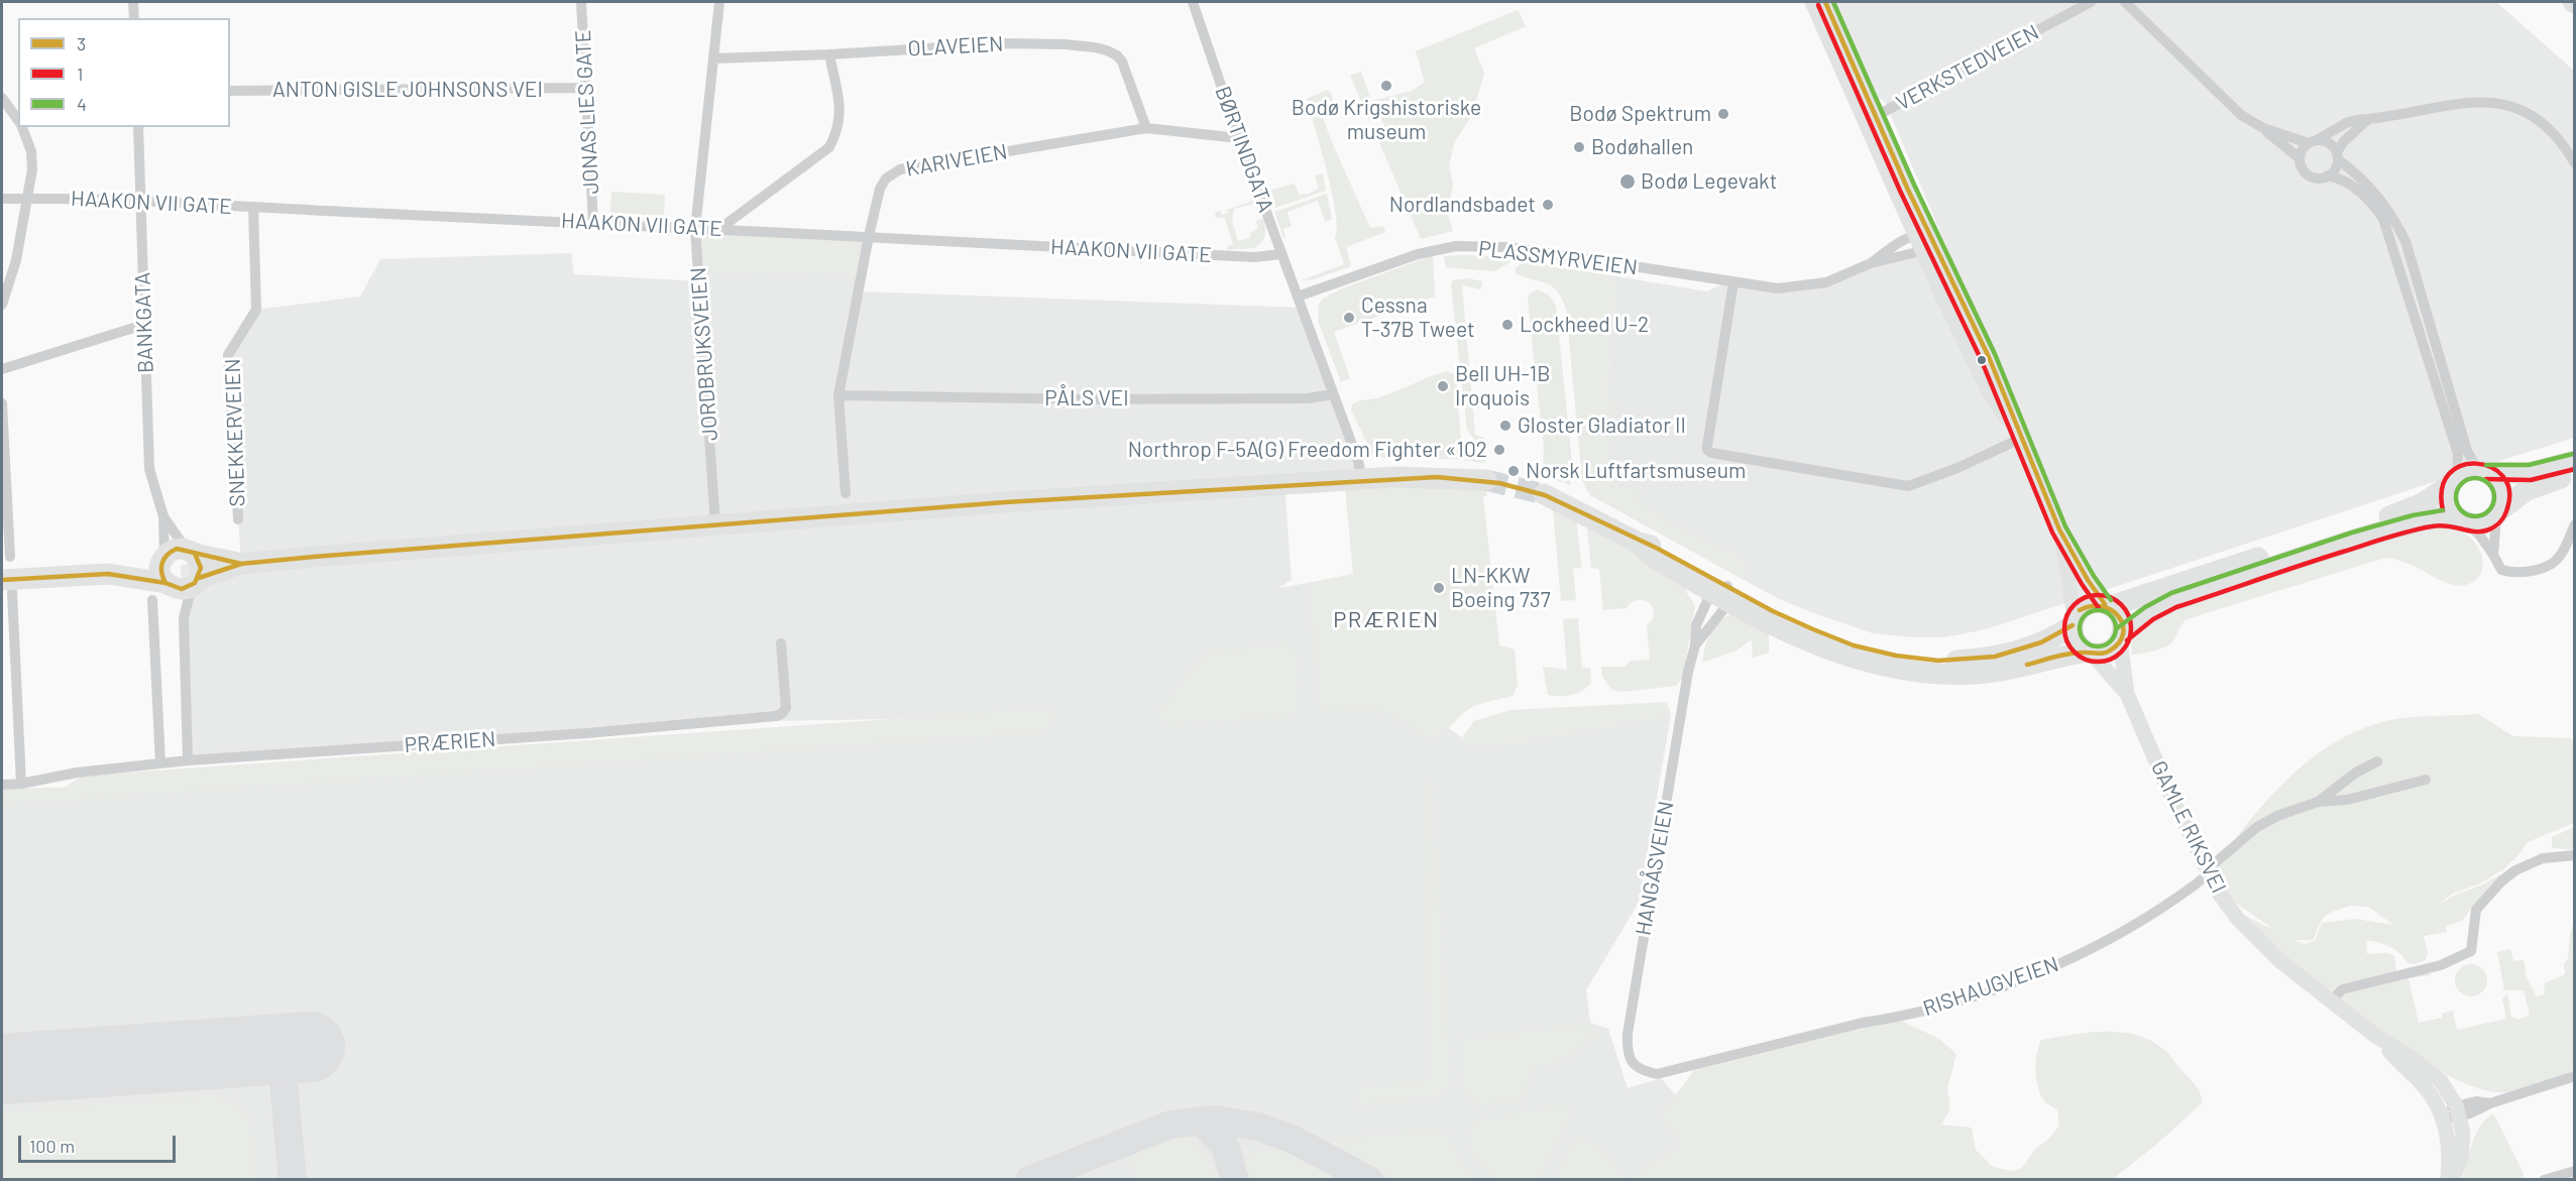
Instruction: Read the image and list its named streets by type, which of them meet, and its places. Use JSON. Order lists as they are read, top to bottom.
{
  "streets": {
    "street": [
      "OLAVEIEN",
      "VERKSTEDVEIEN",
      "ANTON GISLE JOHNSONS VEI",
      "JONAS LIES GATE",
      "BØRTINDGATA",
      "KARIVEIEN",
      "HAAKON VII GATE",
      "PLASSMYRVEIEN",
      "BANKGATA",
      "JORDBRUKSVEIEN",
      "PÅLS VEI",
      "SNEKKERVEIEN",
      "PRÆRIEN",
      "GAMLE RIKSVEI",
      "HANGÅSVEIEN",
      "RISHAUGVEIEN"
    ]
  },
  "crossings": [
    ["OLAVEIEN", "KARIVEIEN"],
    ["OLAVEIEN", "JORDBRUKSVEIEN"],
    ["ANTON GISLE JOHNSONS VEI", "JONAS LIES GATE"],
    ["JONAS LIES GATE", "HAAKON VII GATE"],
    ["BØRTINDGATA", "KARIVEIEN"],
    ["BØRTINDGATA", "HAAKON VII GATE"],
    ["BØRTINDGATA", "PLASSMYRVEIEN"],
    ["KARIVEIEN", "HAAKON VII GATE"],
    ["KARIVEIEN", "PÅLS VEI"],
    ["HAAKON VII GATE", "BANKGATA"],
    ["HAAKON VII GATE", "JORDBRUKSVEIEN"],
    ["HAAKON VII GATE", "SNEKKERVEIEN"],
    ["GAMLE RIKSVEI", "RISHAUGVEIEN"],
    ["HANGÅSVEIEN", "RISHAUGVEIEN"]
  ],
  "districts": ["PRÆRIEN"],
  "places": [
    "Bodø Krigshistoriske museum",
    "Bodø Spektrum",
    "Bodøhallen",
    "Bodø Legevakt",
    "Nordlandsbadet",
    "Cessna T-37B Tweet",
    "Lockheed U–2",
    "Bell UH-1B Iroquois",
    "Gloster Gladiator II",
    "Northrop F-5A(G) Freedom Fighter «102",
    "Norsk Luftfartsmuseum",
    "LN-KKW Boeing 737"
  ],
  "lines": ["transit line 3", "transit line 4", "transit line 1"],
  "legend": ["3", "1", "4"],
  "scale_bar": "100 m"
}
